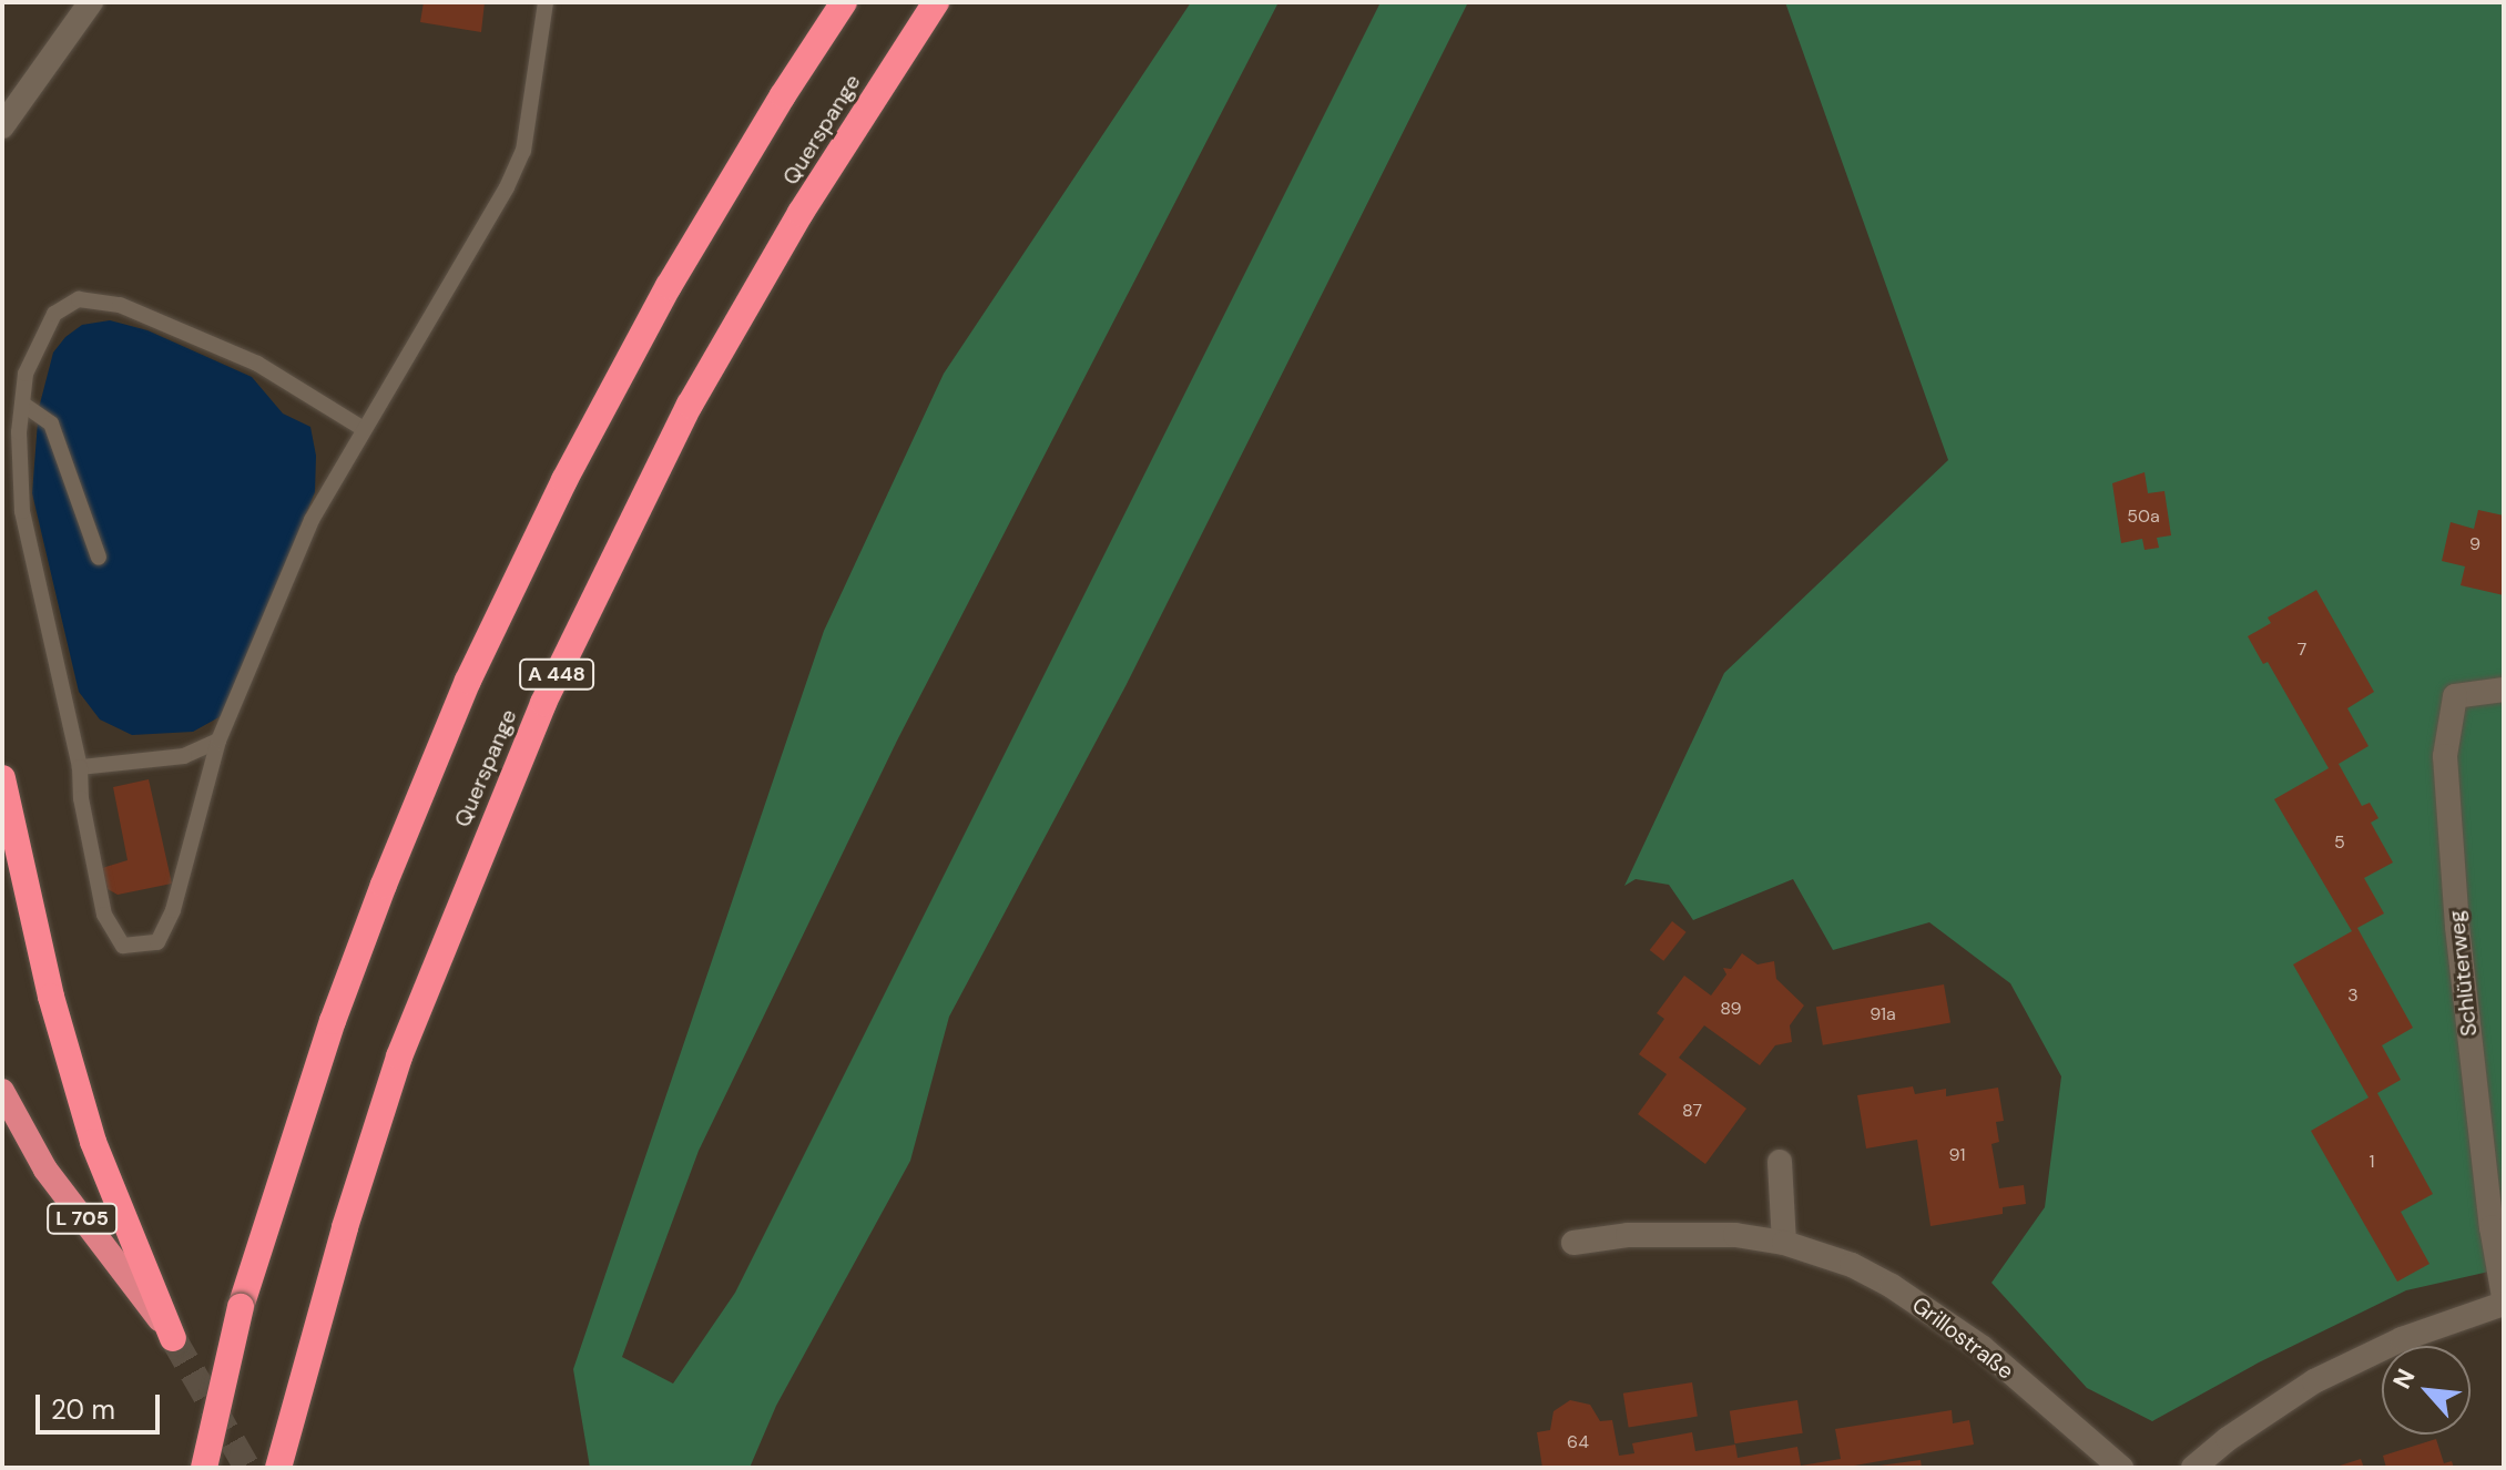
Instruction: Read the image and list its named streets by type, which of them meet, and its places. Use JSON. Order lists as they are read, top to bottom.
{
  "streets": {
    "highway": ["Querspange", "A 448", "L 705"],
    "street": ["Schlüterweg", "Grillostraße"]
  },
  "house_numbers": [
    "50a",
    "9",
    "7",
    "5",
    "3",
    "89",
    "91a",
    "87",
    "91",
    "1",
    "64"
  ],
  "scale_bar": "20 m",
  "north": "top left"
}
